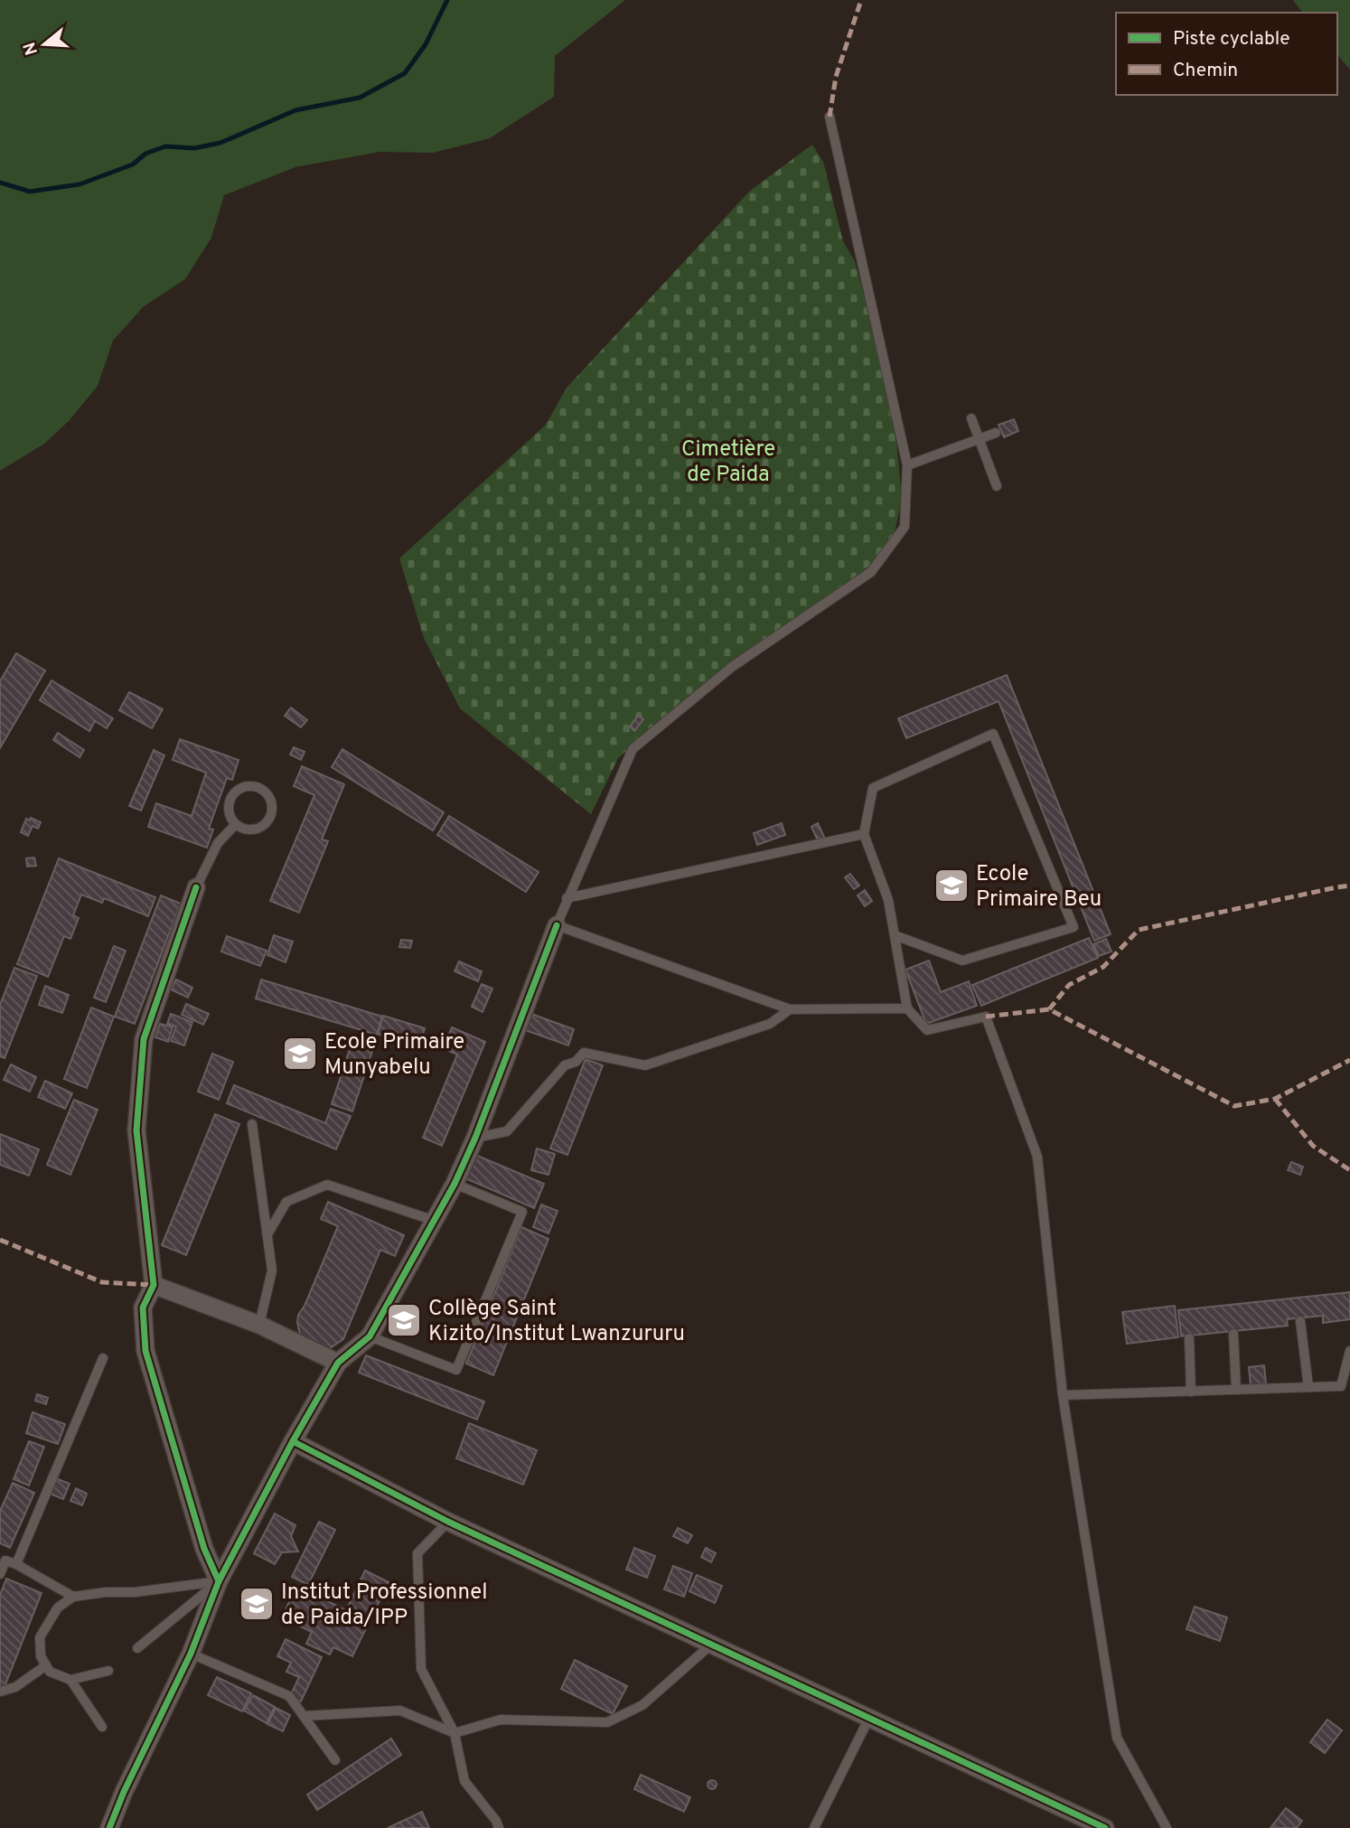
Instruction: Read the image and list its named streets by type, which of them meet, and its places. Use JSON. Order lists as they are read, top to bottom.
{
  "parks": ["Cimetière de Paida"],
  "places": {
    "school or university": [
      "Ecole Primaire Beu",
      "Ecole Primaire Munyabelu",
      "Collège Saint Kizito/Institut Lwanzururu",
      "Institut Professionnel de Paida/IPP"
    ]
  },
  "legend": ["Piste cyclable", "Chemin"],
  "north": "left"
}
